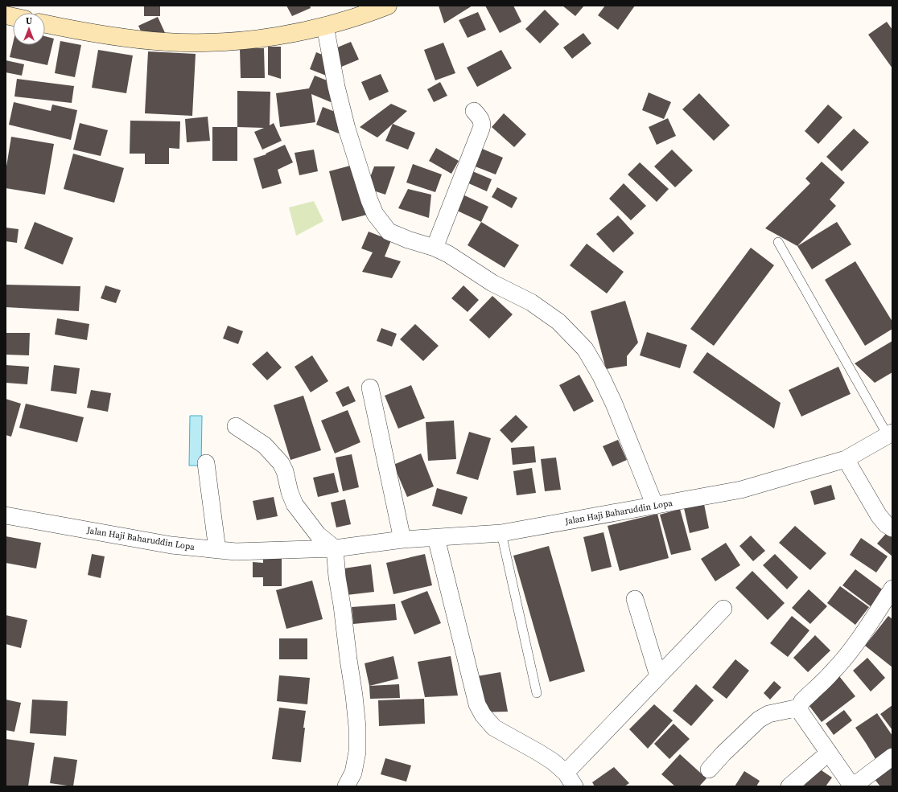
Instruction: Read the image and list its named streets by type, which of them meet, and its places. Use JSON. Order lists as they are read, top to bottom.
{
  "streets": {
    "street": ["Jalan Haji Baharuddin Lopa"]
  },
  "north": "top"
}
